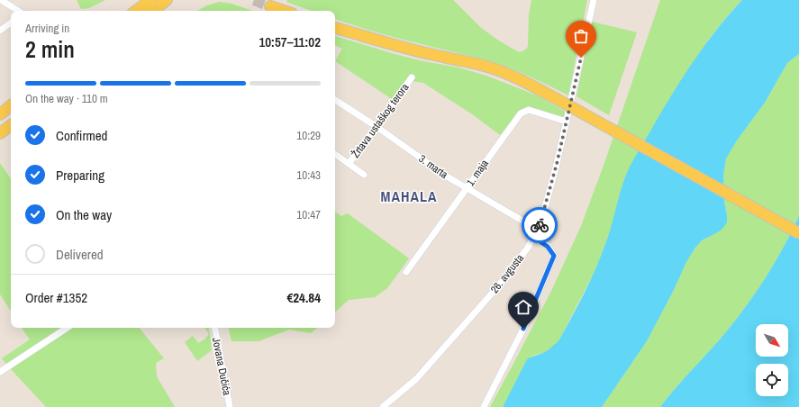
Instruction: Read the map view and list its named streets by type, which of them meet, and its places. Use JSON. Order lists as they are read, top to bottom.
{
  "streets": {
    "street": [
      "Žrtava ustaškog terora",
      "3. marta",
      "1. maja",
      "26. avgusta",
      "Jovana Dučića"
    ]
  },
  "crossings": [
    ["Žrtava ustaškog terora", "3. marta"],
    ["3. marta", "1. maja"],
    ["3. marta", "26. avgusta"],
    ["1. maja", "26. avgusta"]
  ],
  "districts": ["MAHALA"],
  "north": "bottom right",
  "page": {
    "heading": ["2 min", "Arriving in", "10:57–11:02"],
    "panel": ["Order #1352", "€24.84"],
    "bar": "On the way · 110 m",
    "list": [
      ["Confirmed", "10:29"],
      ["Preparing", "10:43"],
      ["On the way", "10:47"],
      "Delivered"
    ]
  }
}
